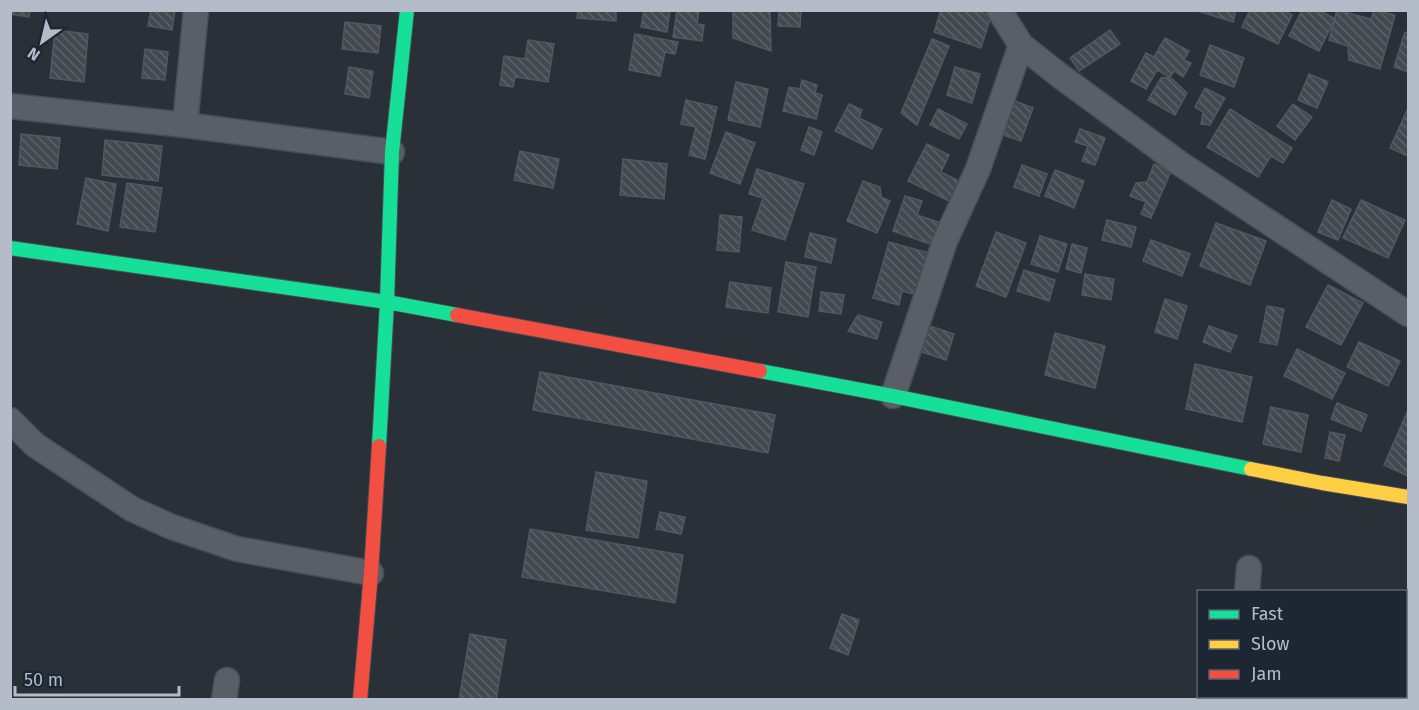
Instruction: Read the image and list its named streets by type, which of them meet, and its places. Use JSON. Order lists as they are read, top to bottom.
{
  "legend": ["Fast", "Slow", "Jam"],
  "scale_bar": "50 m",
  "north": "bottom left"
}
